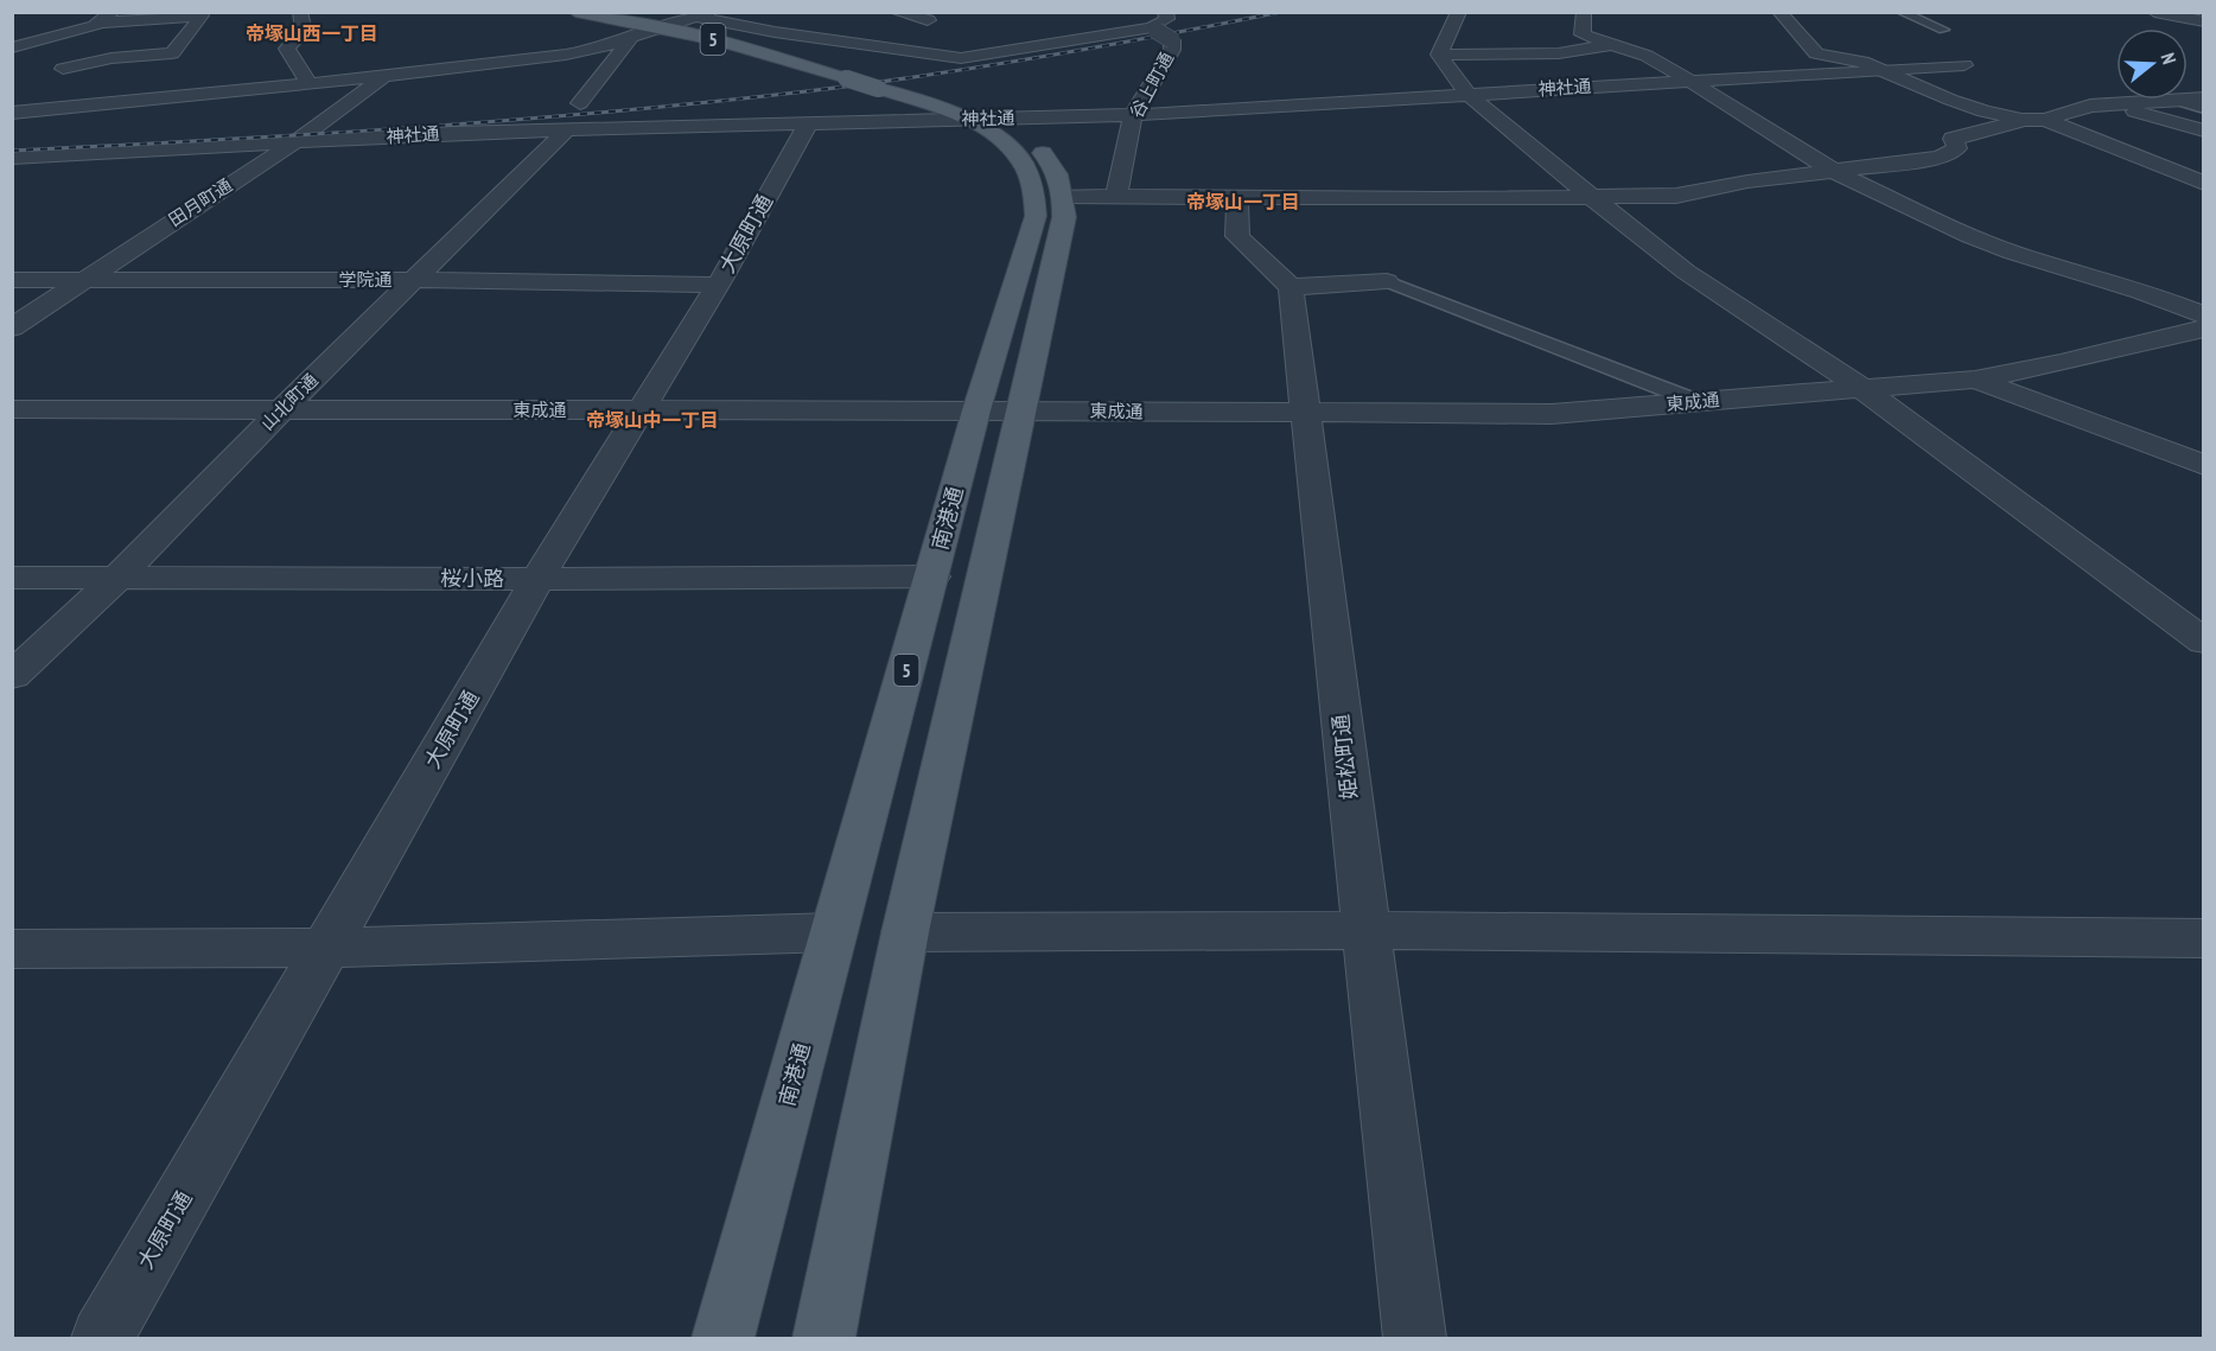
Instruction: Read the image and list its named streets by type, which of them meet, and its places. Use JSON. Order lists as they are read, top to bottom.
{
  "streets": {
    "main road": ["5", "南港通"],
    "street": [
      "谷上町通",
      "神社通",
      "田月町通",
      "大原町通",
      "学院通",
      "山北町通",
      "東成通",
      "桜小路",
      "姫松町通"
    ]
  },
  "crossings": [
    ["谷上町通", "神社通"],
    ["神社通", "田月町通"],
    ["神社通", "大原町通"],
    ["神社通", "山北町通"],
    ["神社通", "南港通"],
    ["田月町通", "学院通"],
    ["大原町通", "学院通"],
    ["大原町通", "東成通"],
    ["大原町通", "桜小路"],
    ["学院通", "山北町通"],
    ["山北町通", "東成通"],
    ["山北町通", "桜小路"],
    ["東成通", "南港通"],
    ["東成通", "姫松町通"],
    ["南港通", "桜小路"]
  ],
  "districts": ["帝塚山西一丁目", "帝塚山一丁目", "帝塚山中一丁目"],
  "north": "right"
}
